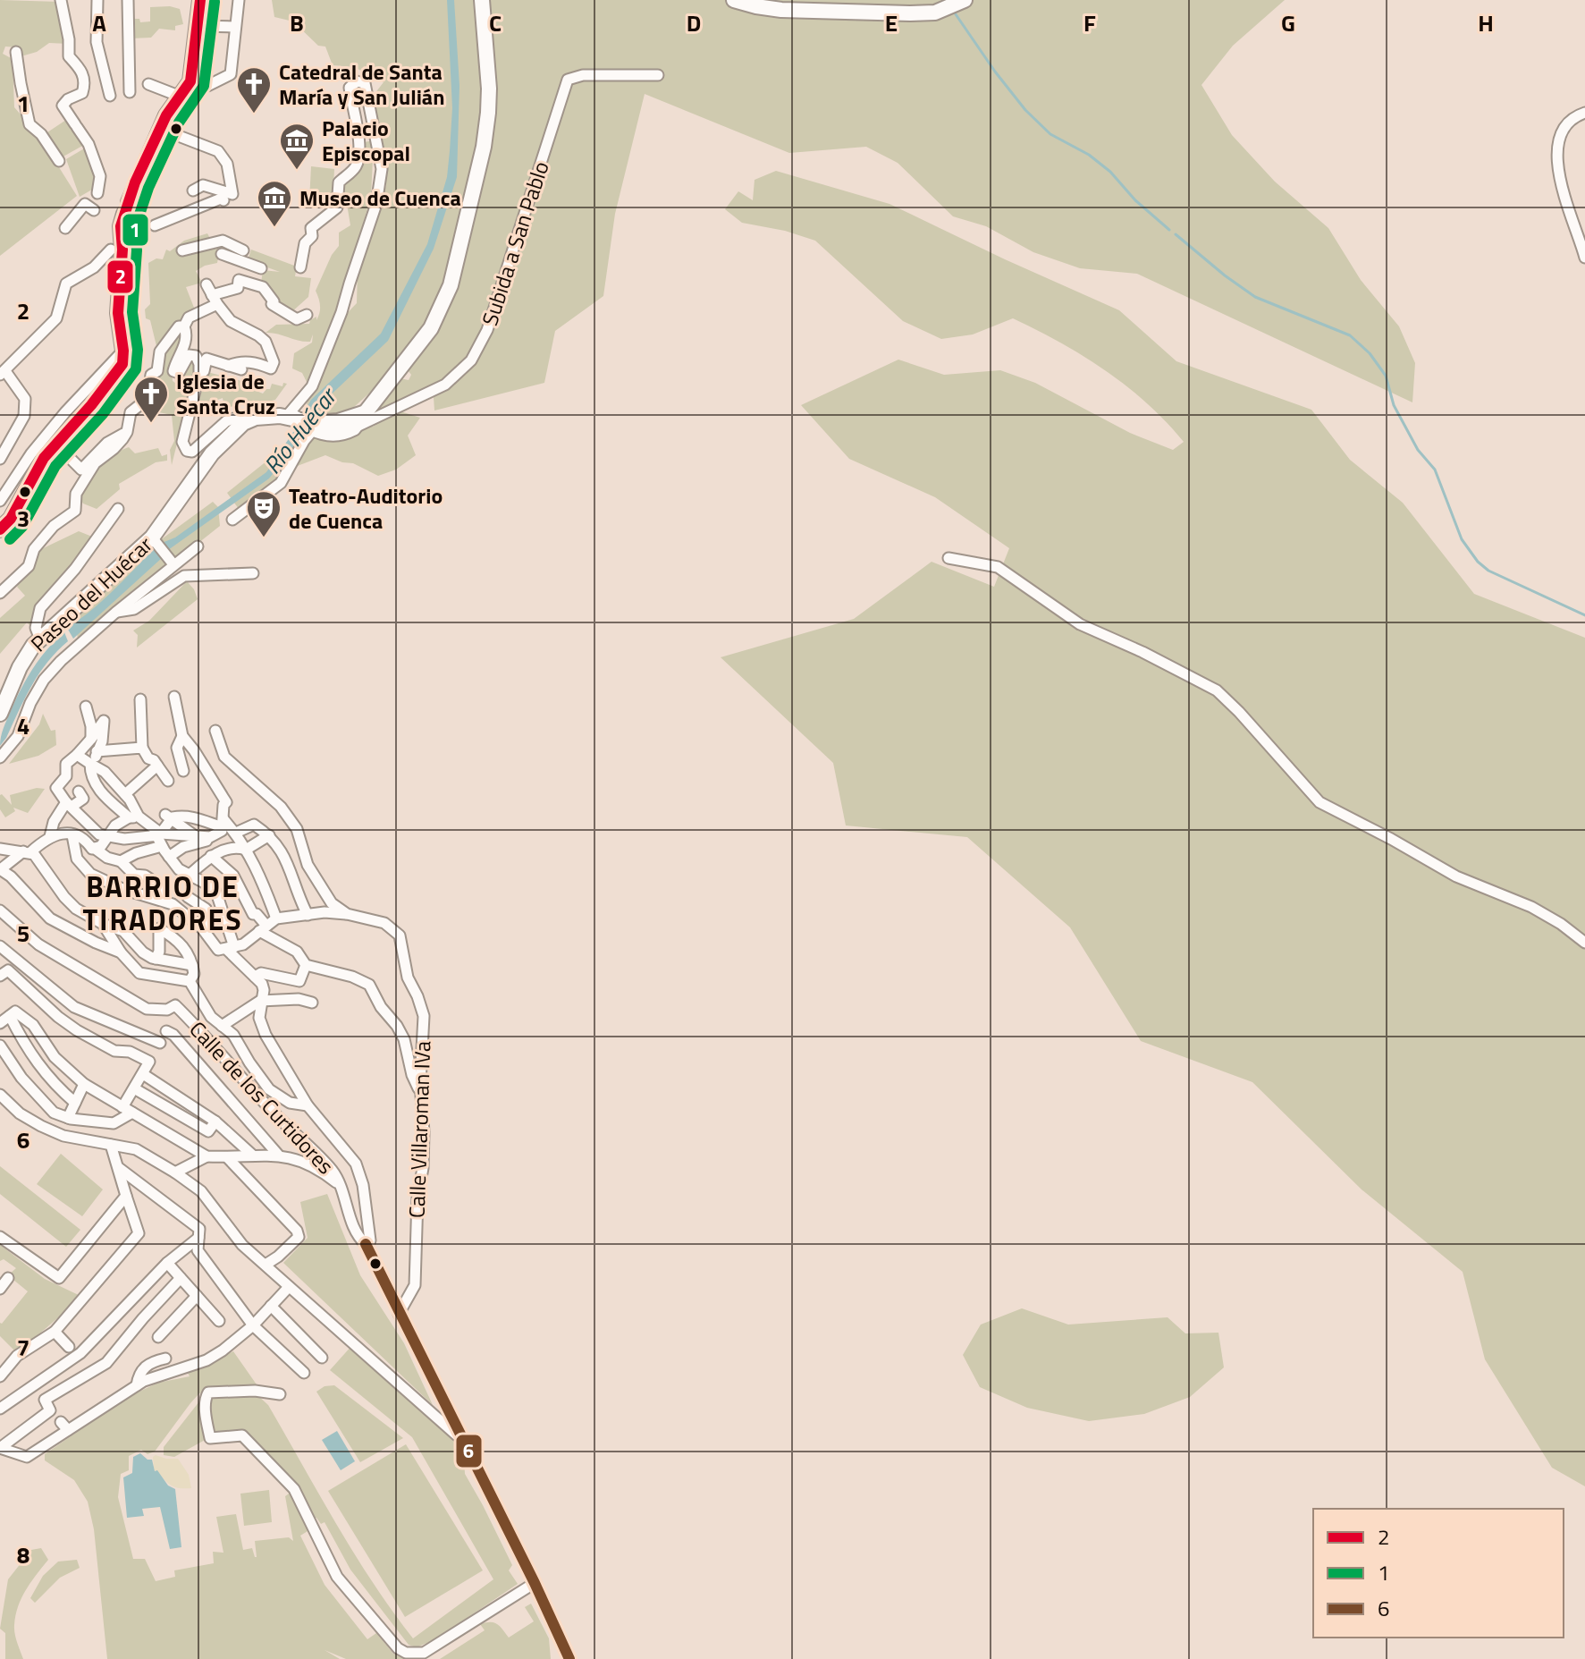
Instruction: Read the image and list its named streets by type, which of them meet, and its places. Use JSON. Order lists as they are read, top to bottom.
{
  "streets": {
    "street": [
      "Subida a San Pablo",
      "Paseo del Huécar",
      "Calle de los Curtidores",
      "Calle Villaroman IVa"
    ]
  },
  "districts": ["BARRIO DE TIRADORES"],
  "water": ["Río Huécar"],
  "places": {
    "church": ["Catedral de Santa María y San Julián", "Iglesia de Santa Cruz"],
    "museum": ["Palacio Episcopal", "Museo de Cuenca"],
    "theatre": ["Teatro-Auditorio de Cuenca"]
  },
  "lines": ["transit line 2", "transit line 1", "transit line 6"],
  "legend": ["2", "1", "6"],
  "grid": {
    "columns": [
      "A",
      "B",
      "C",
      "D",
      "E",
      "F",
      "G",
      "H"
    ],
    "rows": [
      "1",
      "2",
      "3",
      "4",
      "5",
      "6",
      "7",
      "8"
    ]
  }
}
